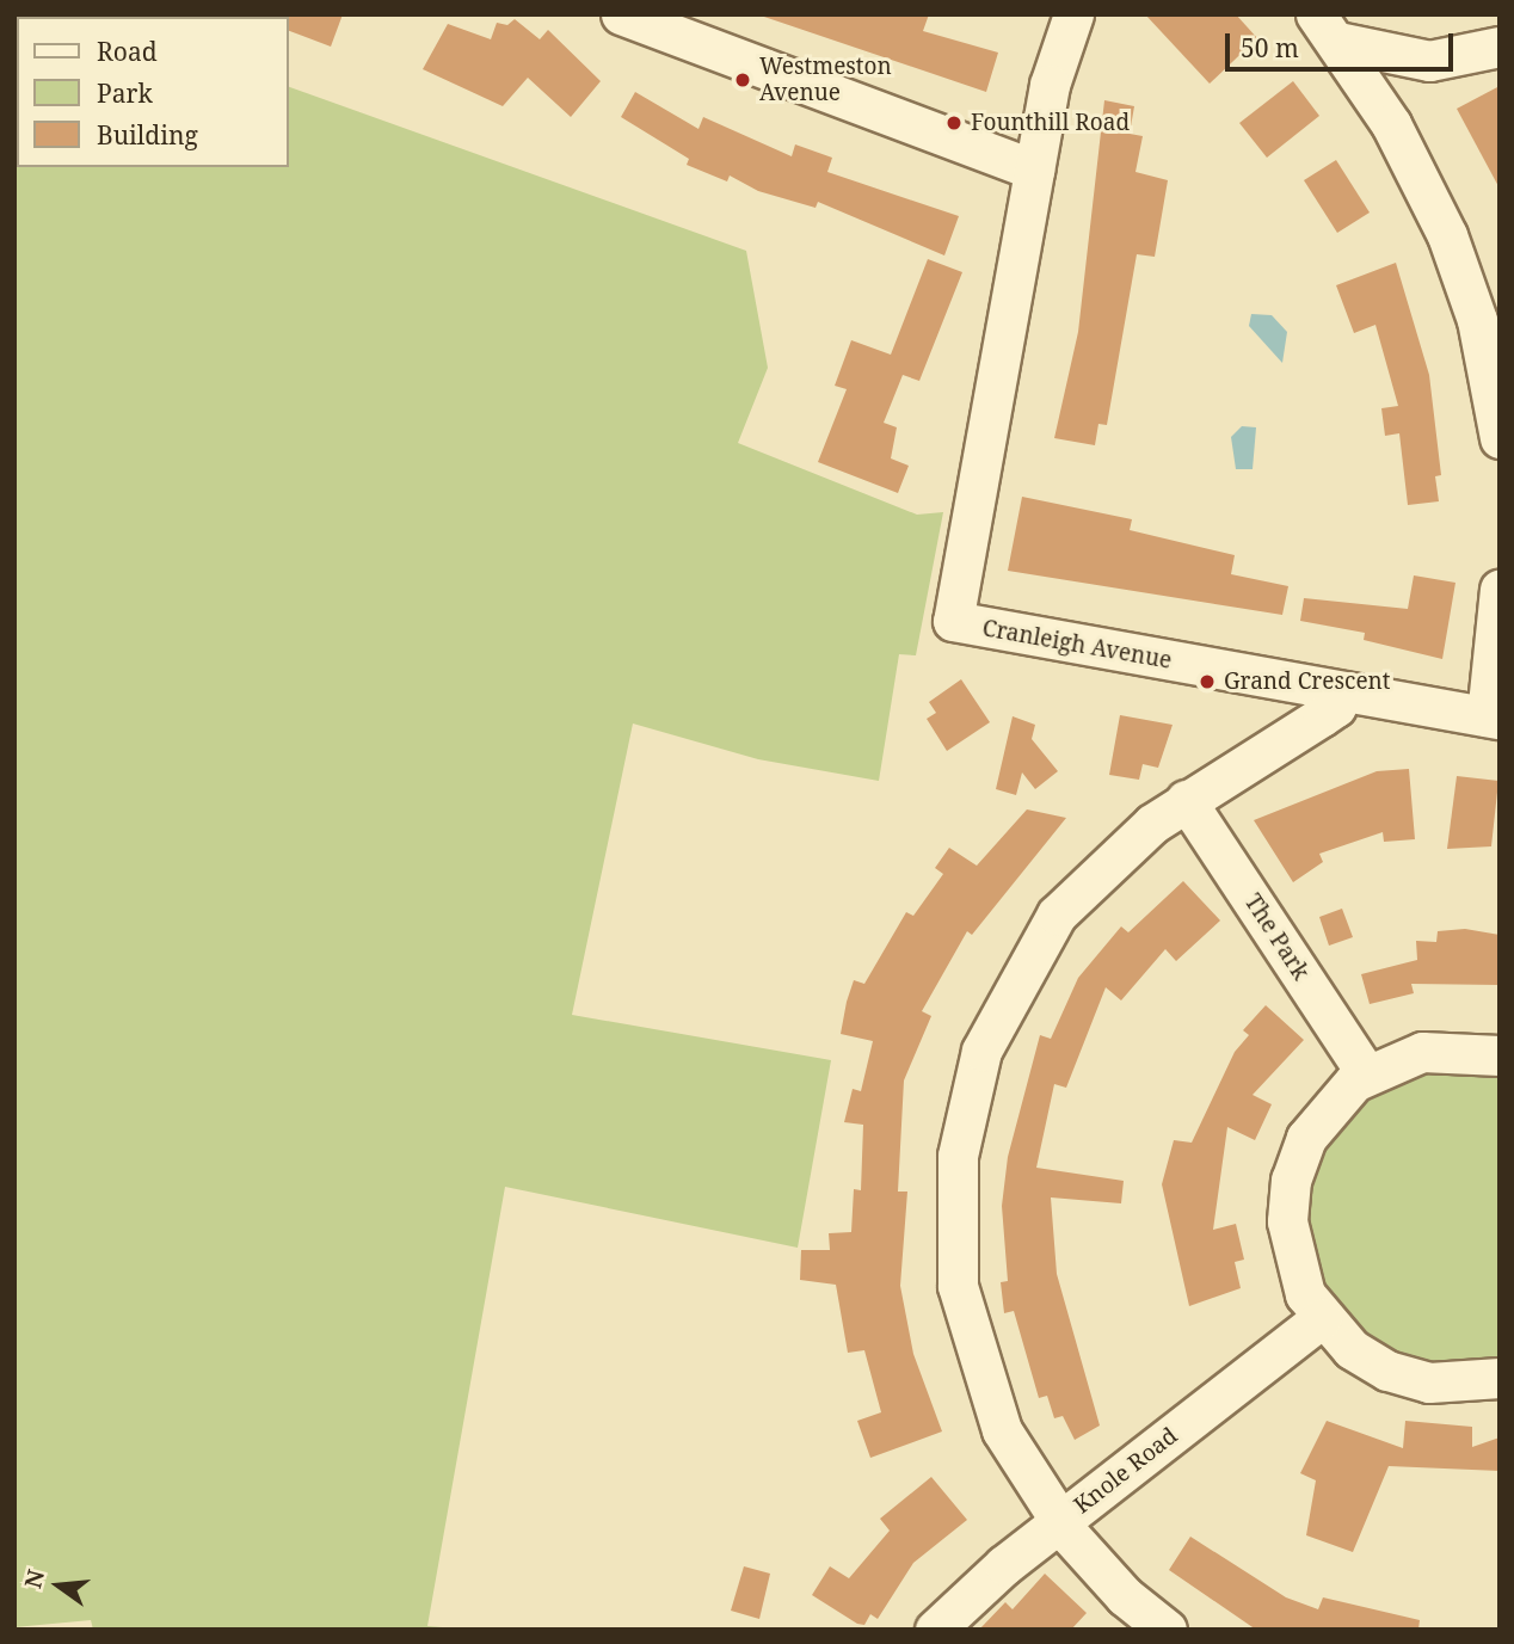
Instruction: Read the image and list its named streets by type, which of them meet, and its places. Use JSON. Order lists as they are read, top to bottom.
{
  "streets": {
    "street": ["Cranleigh Avenue", "The Park", "Knole Road"]
  },
  "places": ["Westmeston Avenue", "Founthill Road", "Grand Crescent"],
  "legend": ["Road", "Park", "Building"],
  "scale_bar": "50 m",
  "north": "left"
}
